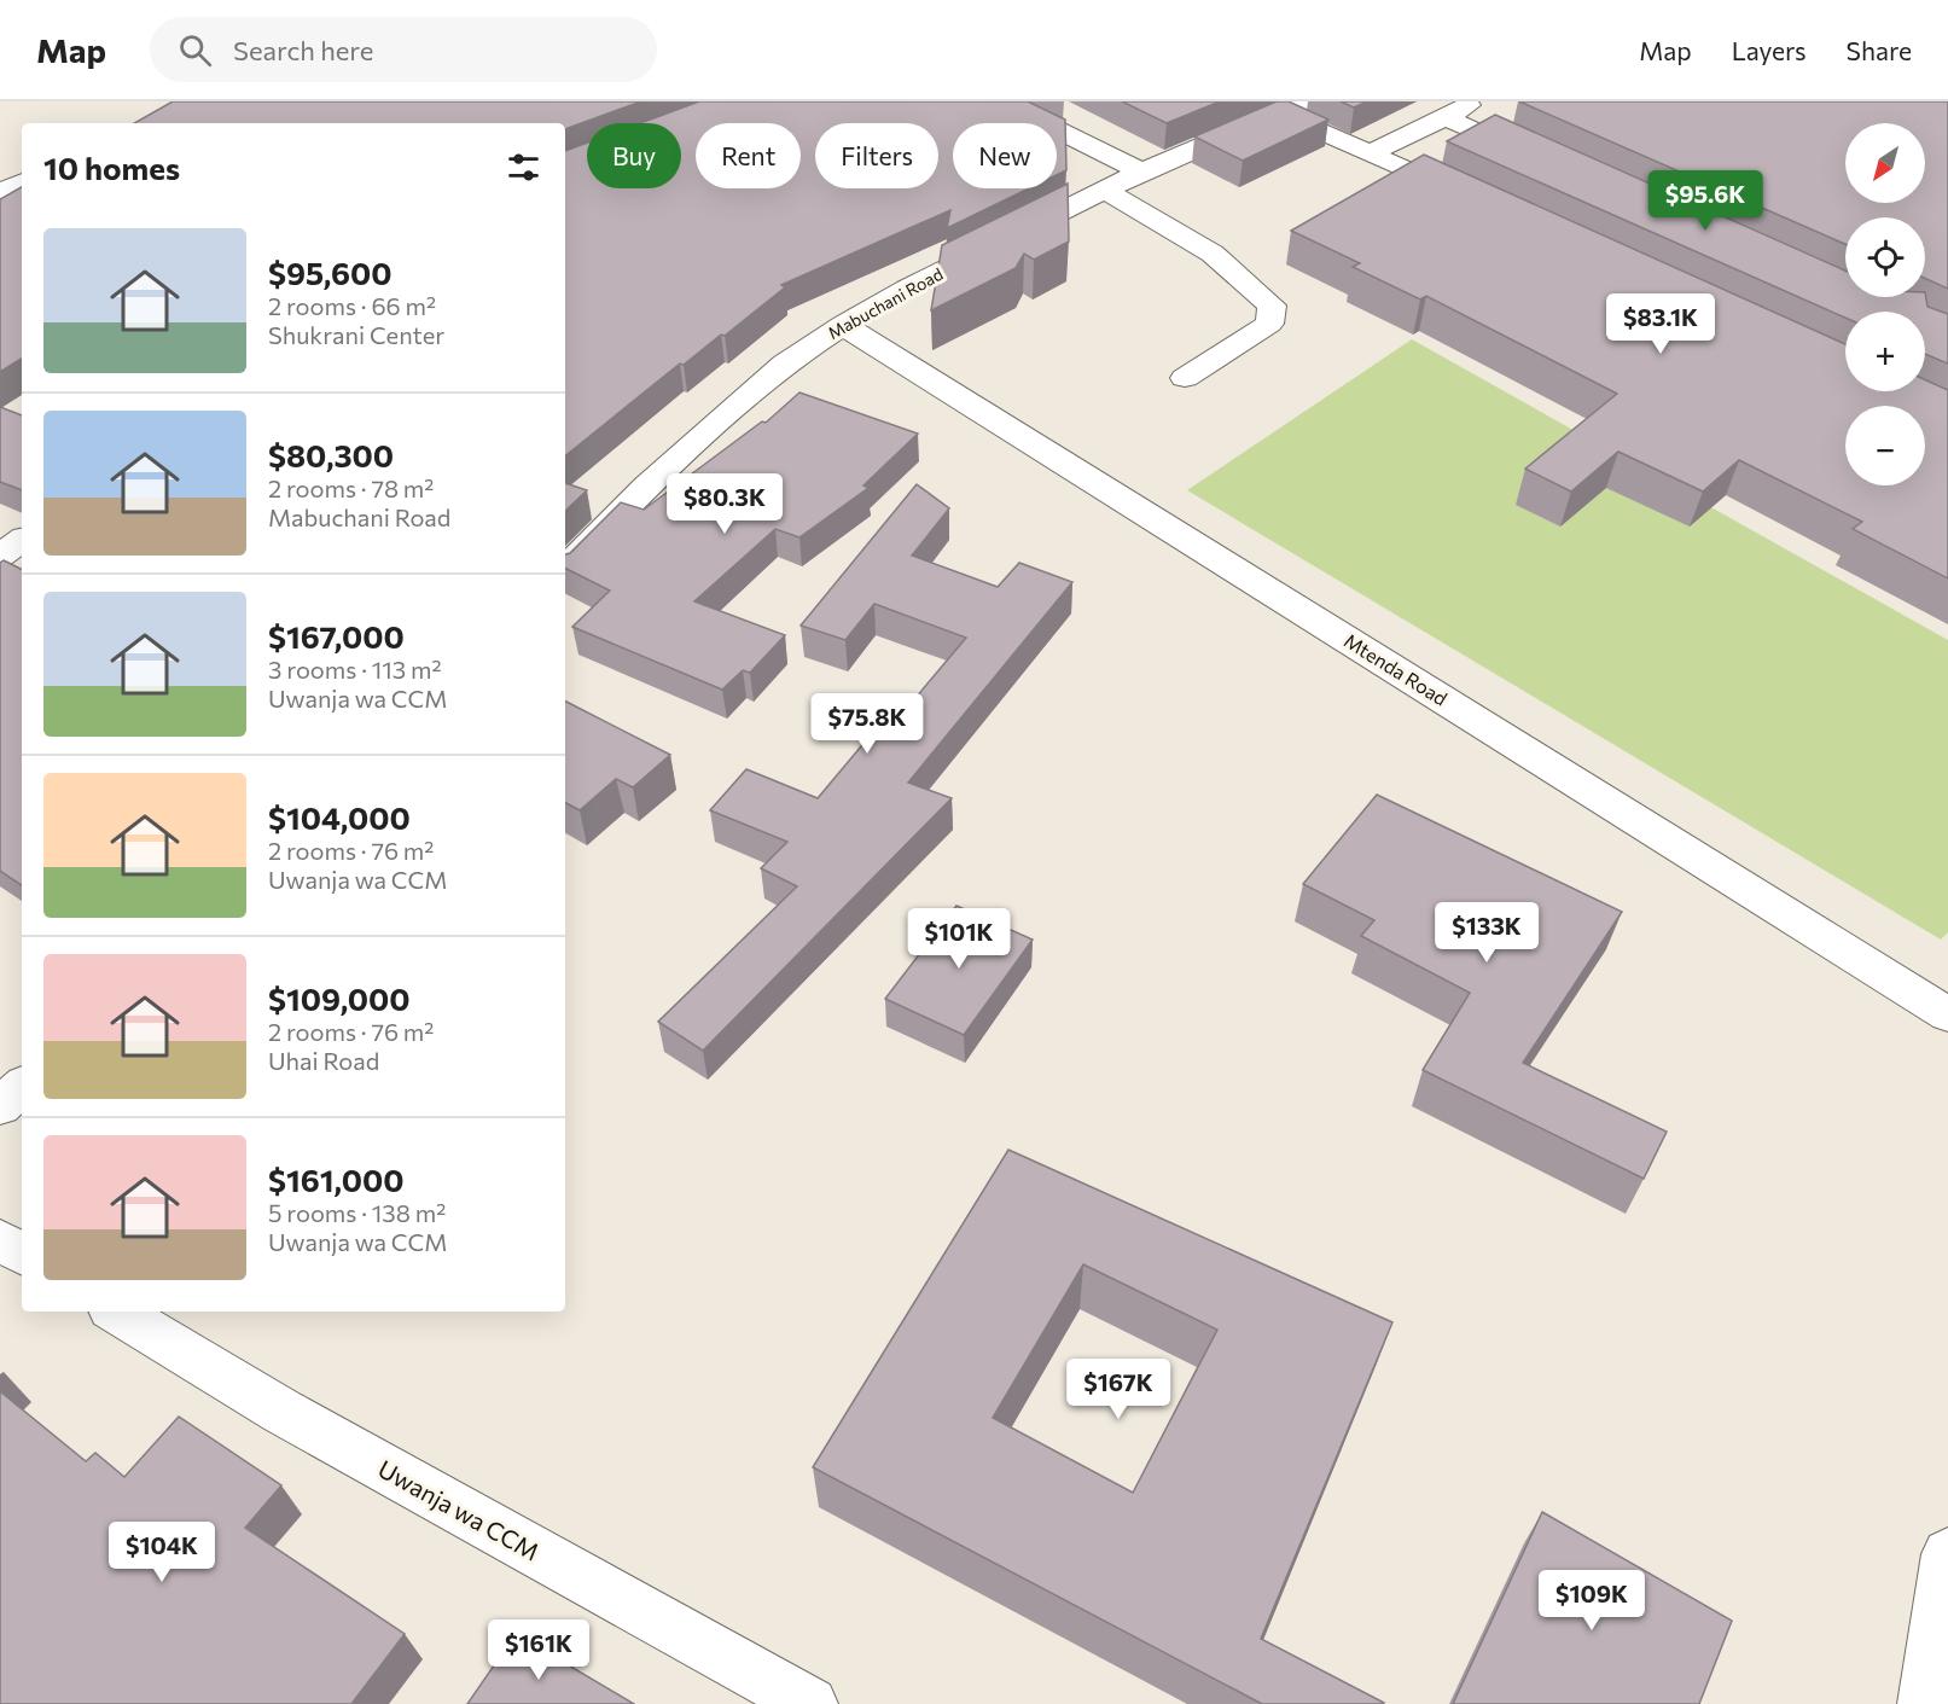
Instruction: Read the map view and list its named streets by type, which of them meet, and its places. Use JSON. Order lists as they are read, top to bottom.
{
  "streets": {
    "street": ["Mabuchani Road", "Mtenda Road", "Uwanja wa CCM"]
  },
  "crossings": [
    ["Mabuchani Road", "Mtenda Road"]
  ],
  "north": "bottom left",
  "page": {
    "header": "Map",
    "search": "Search here",
    "nav": ["Map", "Layers", "Share"],
    "map_buttons": ["+", "−"],
    "chip": [
      "Buy",
      "Rent",
      "Filters",
      "New"
    ],
    "heading": "10 homes",
    "price": [
      "$95.6K",
      "$83.1K",
      "$80.3K",
      "$75.8K",
      "$133K",
      "$101K",
      "$167K",
      "$104K",
      "$109K",
      "$161K"
    ],
    "list": [
      {
        "name": "$95,600",
        "note": "2 rooms · 66 m² · Shukrani Center"
      },
      {
        "name": "$80,300",
        "note": "2 rooms · 78 m² · Mabuchani Road"
      },
      {
        "name": "$167,000",
        "note": "3 rooms · 113 m² · Uwanja wa CCM"
      },
      {
        "name": "$104,000",
        "note": "2 rooms · 76 m² · Uwanja wa CCM"
      },
      {
        "name": "$109,000",
        "note": "2 rooms · 76 m² · Uhai Road"
      },
      {
        "name": "$161,000",
        "note": "5 rooms · 138 m² · Uwanja wa CCM"
      }
    ]
  }
}
